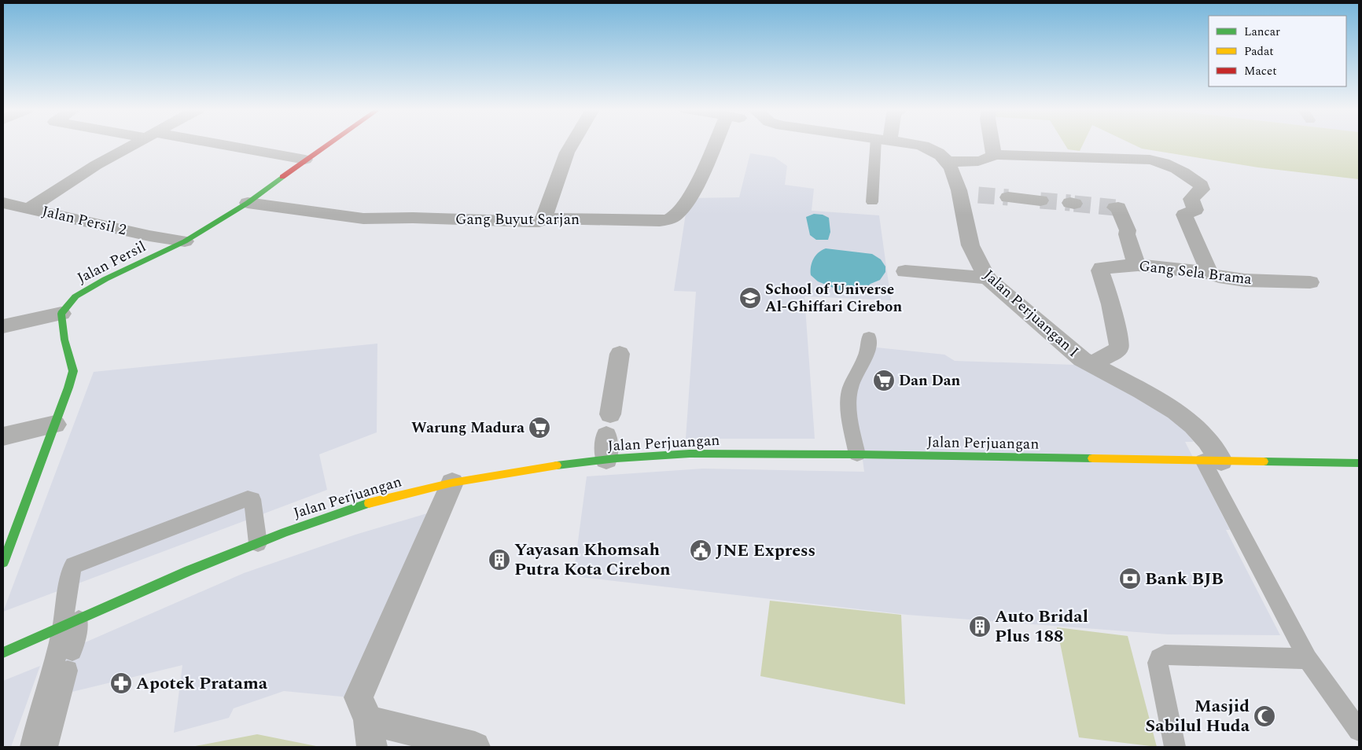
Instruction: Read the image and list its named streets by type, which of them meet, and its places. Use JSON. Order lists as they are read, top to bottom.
{
  "streets": {
    "street": [
      "Gang Buyut Sarjan",
      "Jalan Persil 2",
      "Jalan Persil",
      "Gang Sela Brama",
      "Jalan Perjuangan I",
      "Jalan Perjuangan"
    ]
  },
  "crossings": [
    ["Gang Buyut Sarjan", "Jalan Persil"],
    ["Jalan Persil 2", "Jalan Persil"],
    ["Gang Sela Brama", "Jalan Perjuangan I"],
    ["Jalan Perjuangan I", "Jalan Perjuangan"]
  ],
  "places": {
    "school or university": ["School of Universe Al-Ghiffari Cirebon"],
    "supermarket": ["Dan Dan", "Warung Madura"],
    "public building": ["JNE Express"],
    "building": ["Yayasan Khomsah Putra Kota Cirebon", "Auto Bridal Plus 188"],
    "bank": ["Bank BJB"],
    "pharmacy": ["Apotek Pratama"],
    "mosque": ["Masjid Sabilul Huda"]
  },
  "legend": ["Lancar", "Padat", "Macet"]
}
